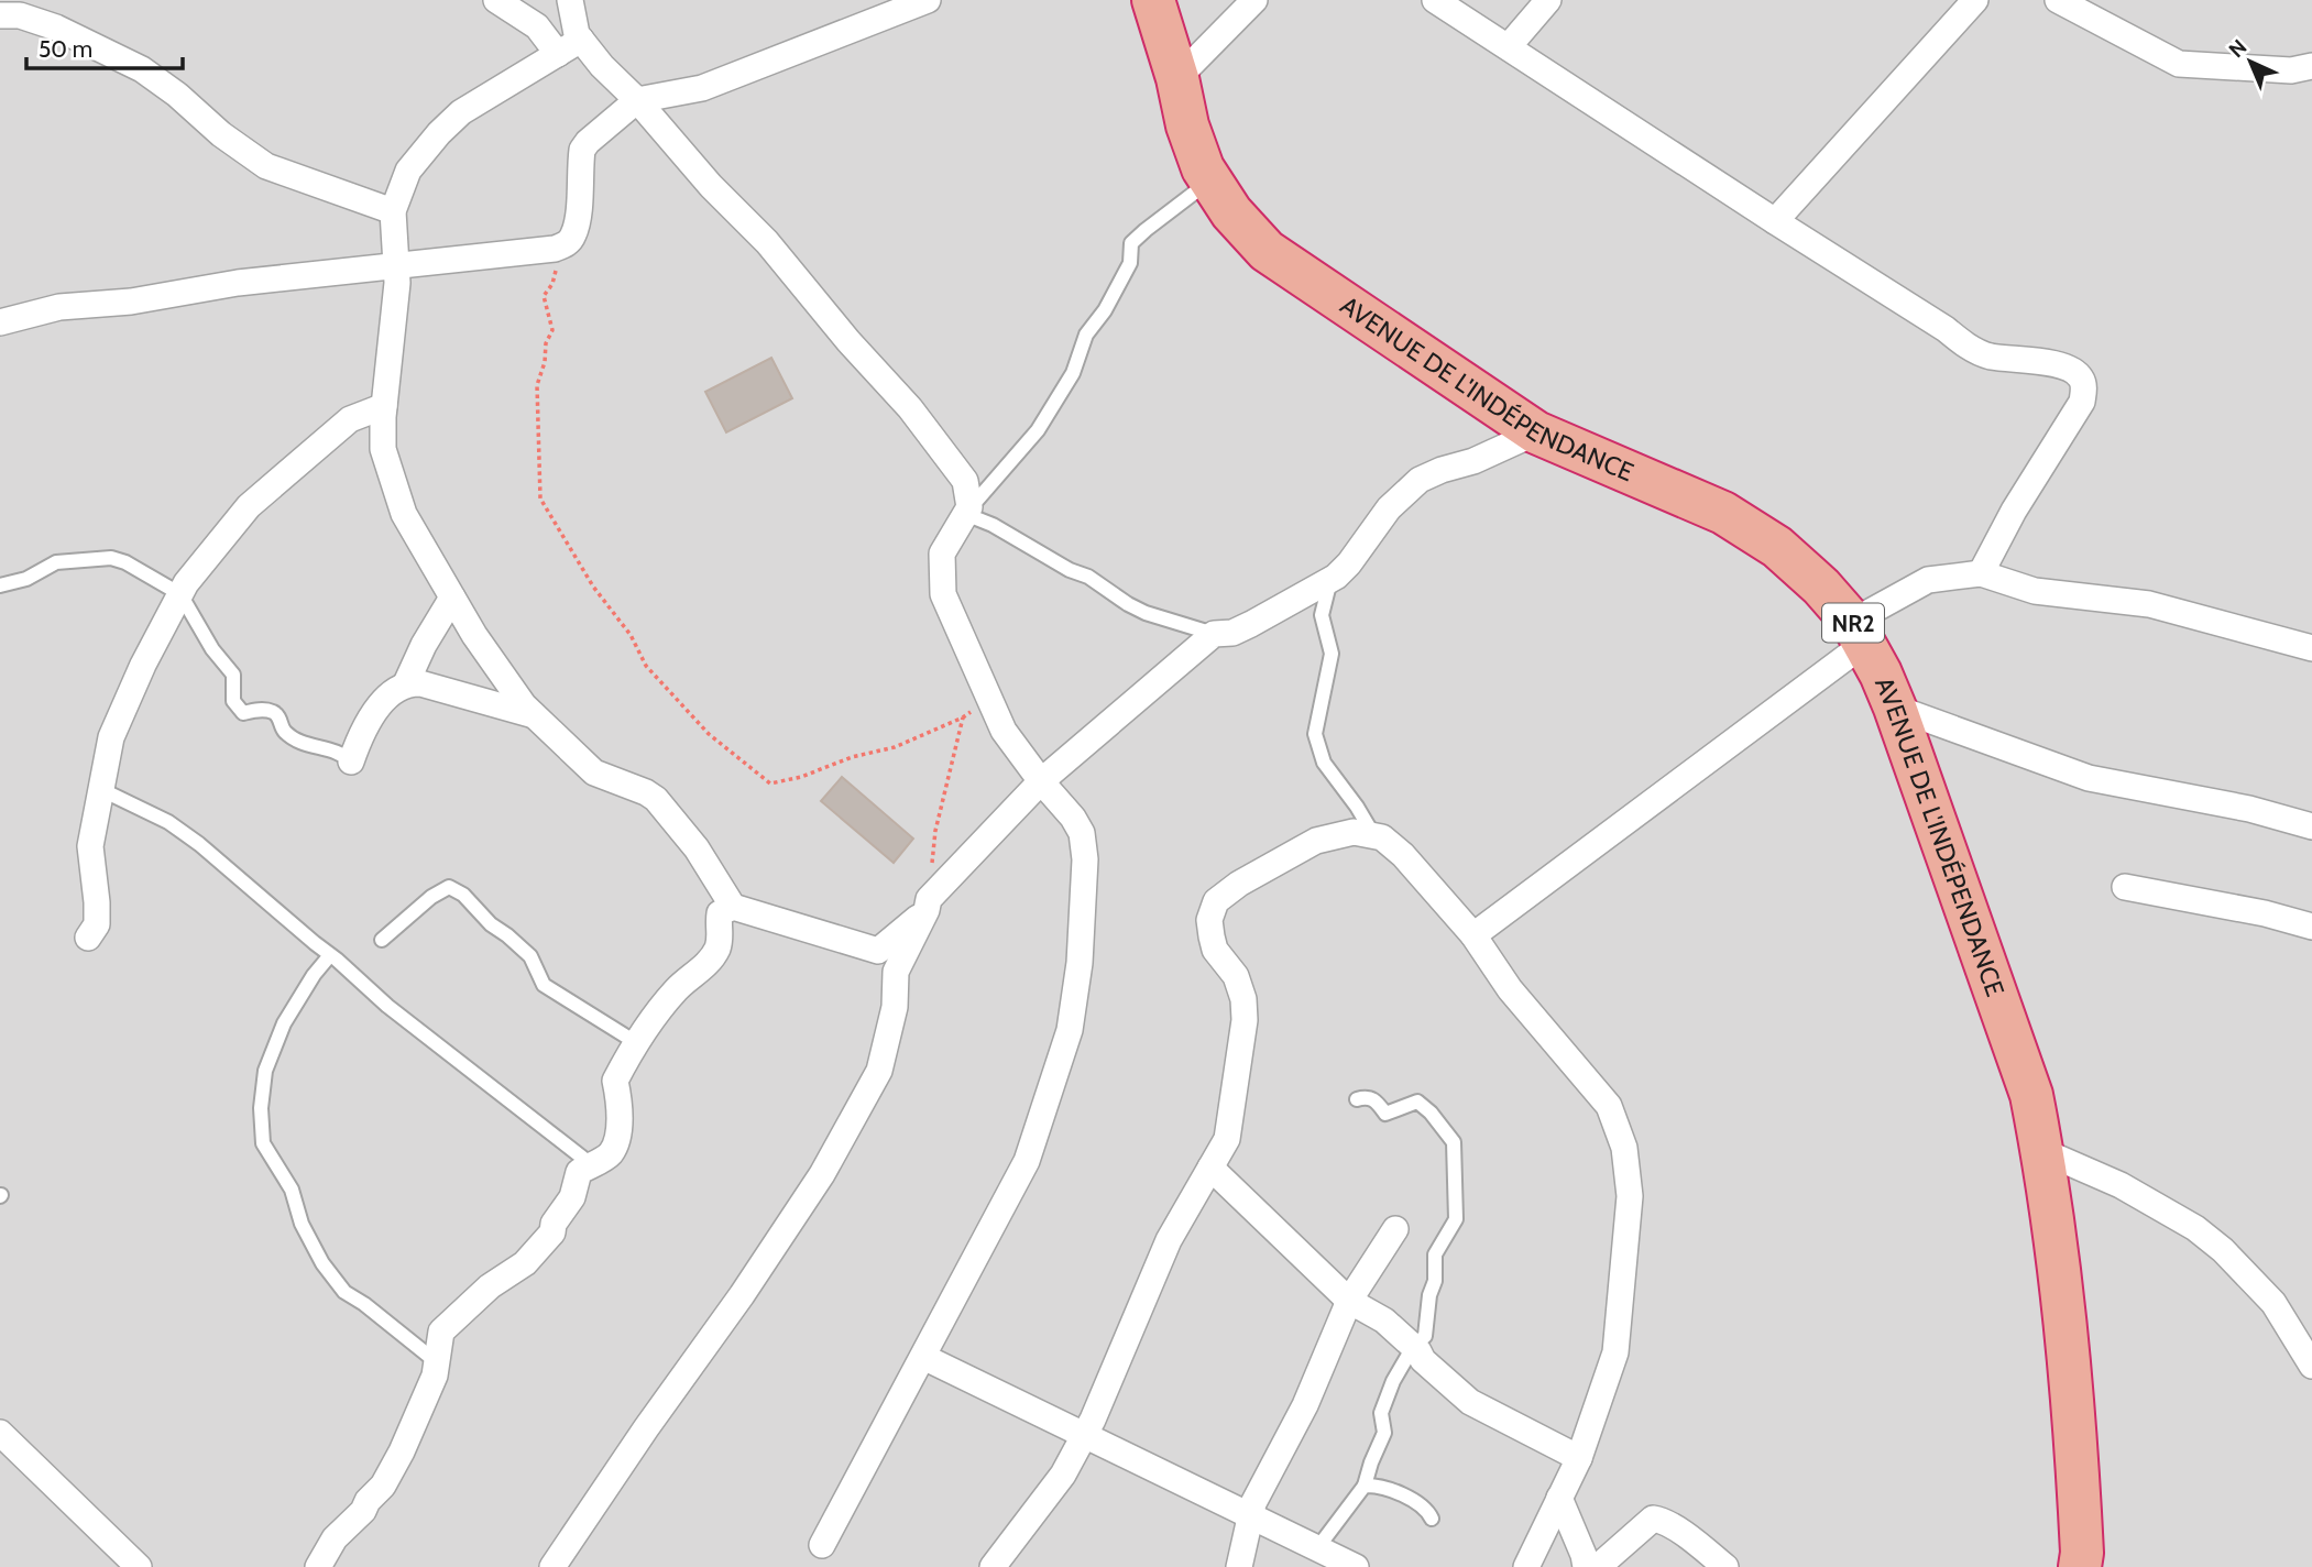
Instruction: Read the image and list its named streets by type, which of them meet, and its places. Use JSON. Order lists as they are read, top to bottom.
{
  "streets": {
    "highway": ["AVENUE DE L'INDÉPENDANCE", "NR2"]
  },
  "scale_bar": "50 m",
  "north": "top left"
}
